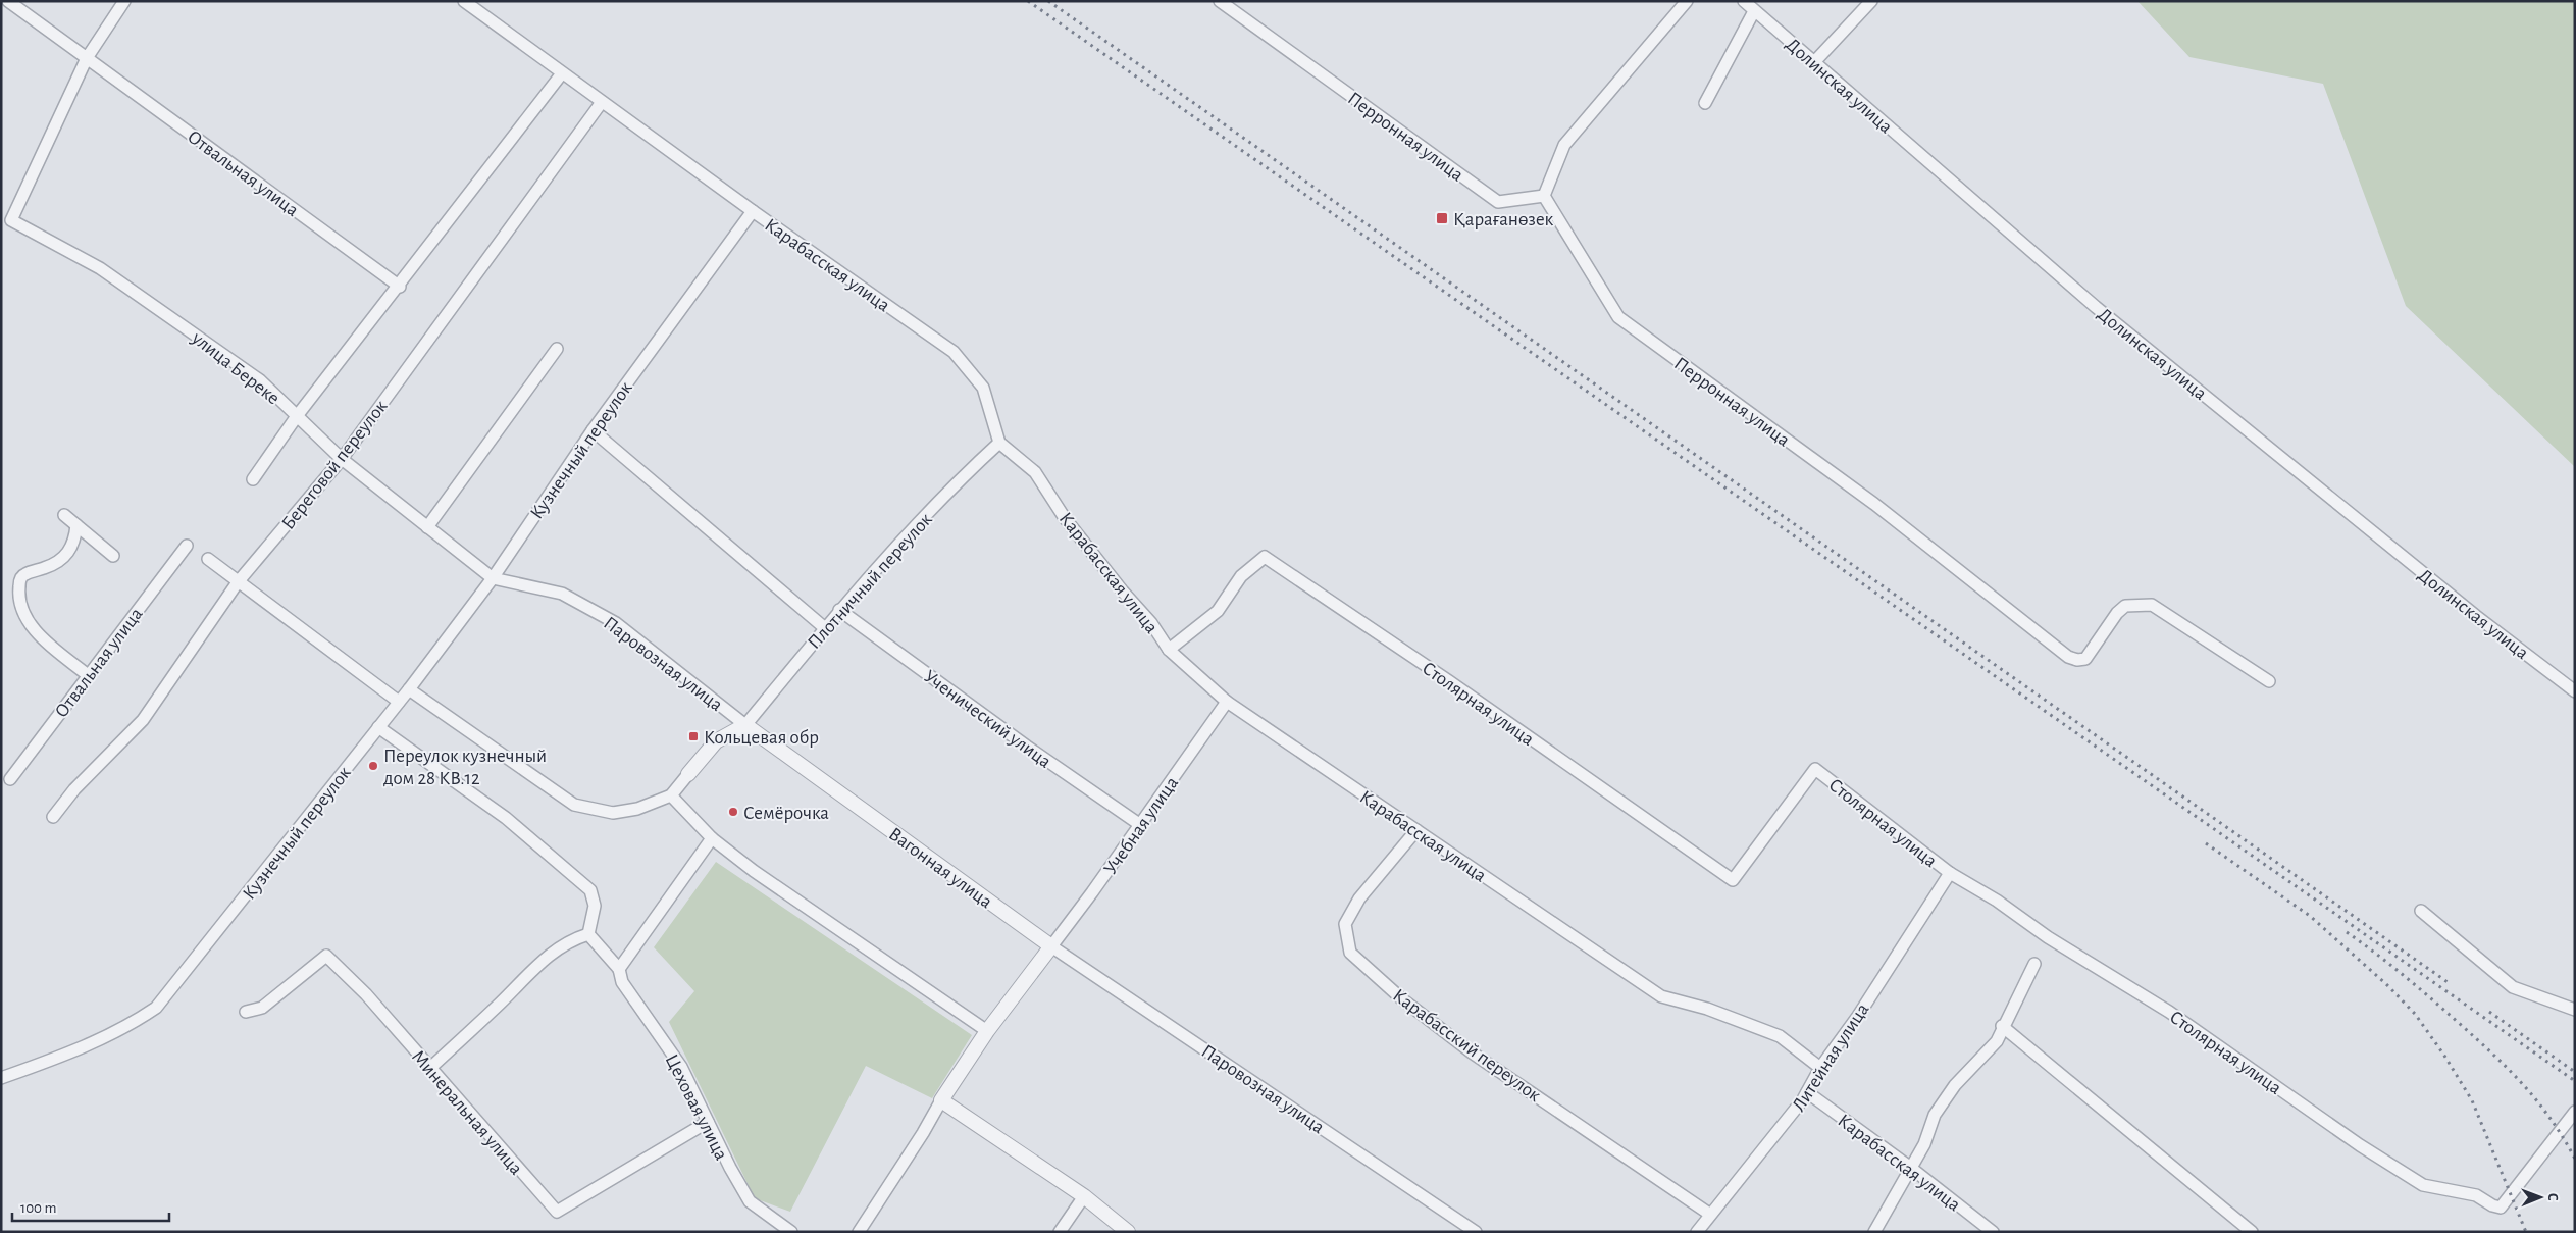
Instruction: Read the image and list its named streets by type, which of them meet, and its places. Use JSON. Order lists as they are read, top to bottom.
{
  "streets": {
    "street": [
      "Долинская улица",
      "Перронная улица",
      "Отвальная улица",
      "Карабасская улица",
      "улица Береке",
      "Кузнечный переулок",
      "Береговой переулок",
      "Плотничный переулок",
      "Паровозная улица",
      "Столярная улица",
      "Ученический улица",
      "Учебная улица",
      "Вагонная улица",
      "Карабасский переулок",
      "Литейная улица",
      "Цеховая улица",
      "Минеральная улица"
    ]
  },
  "crossings": [
    ["Отвальная улица", "улица Береке"],
    ["Карабасская улица", "Кузнечный переулок"],
    ["Карабасская улица", "Береговой переулок"],
    ["Карабасская улица", "Плотничный переулок"],
    ["Карабасская улица", "Столярная улица"],
    ["Карабасская улица", "Учебная улица"],
    ["Карабасская улица", "Карабасский переулок"],
    ["Карабасская улица", "Литейная улица"],
    ["улица Береке", "Кузнечный переулок"],
    ["улица Береке", "Береговой переулок"],
    ["улица Береке", "Паровозная улица"],
    ["Кузнечный переулок", "Паровозная улица"],
    ["Плотничный переулок", "Паровозная улица"],
    ["Плотничный переулок", "Ученический улица"],
    ["Плотничный переулок", "Вагонная улица"],
    ["Паровозная улица", "Учебная улица"],
    ["Паровозная улица", "Вагонная улица"],
    ["Столярная улица", "Литейная улица"],
    ["Ученический улица", "Учебная улица"],
    ["Учебная улица", "Вагонная улица"],
    ["Карабасский переулок", "Литейная улица"],
    ["Цеховая улица", "Минеральная улица"]
  ],
  "places": {
    "transit": ["Қарағанөзек", "Кольцевая обр"],
    "other": ["Переулок кузнечный дом 28 КВ.12", "Семёрочка"]
  },
  "scale_bar": "100 m",
  "north": "right"
}
